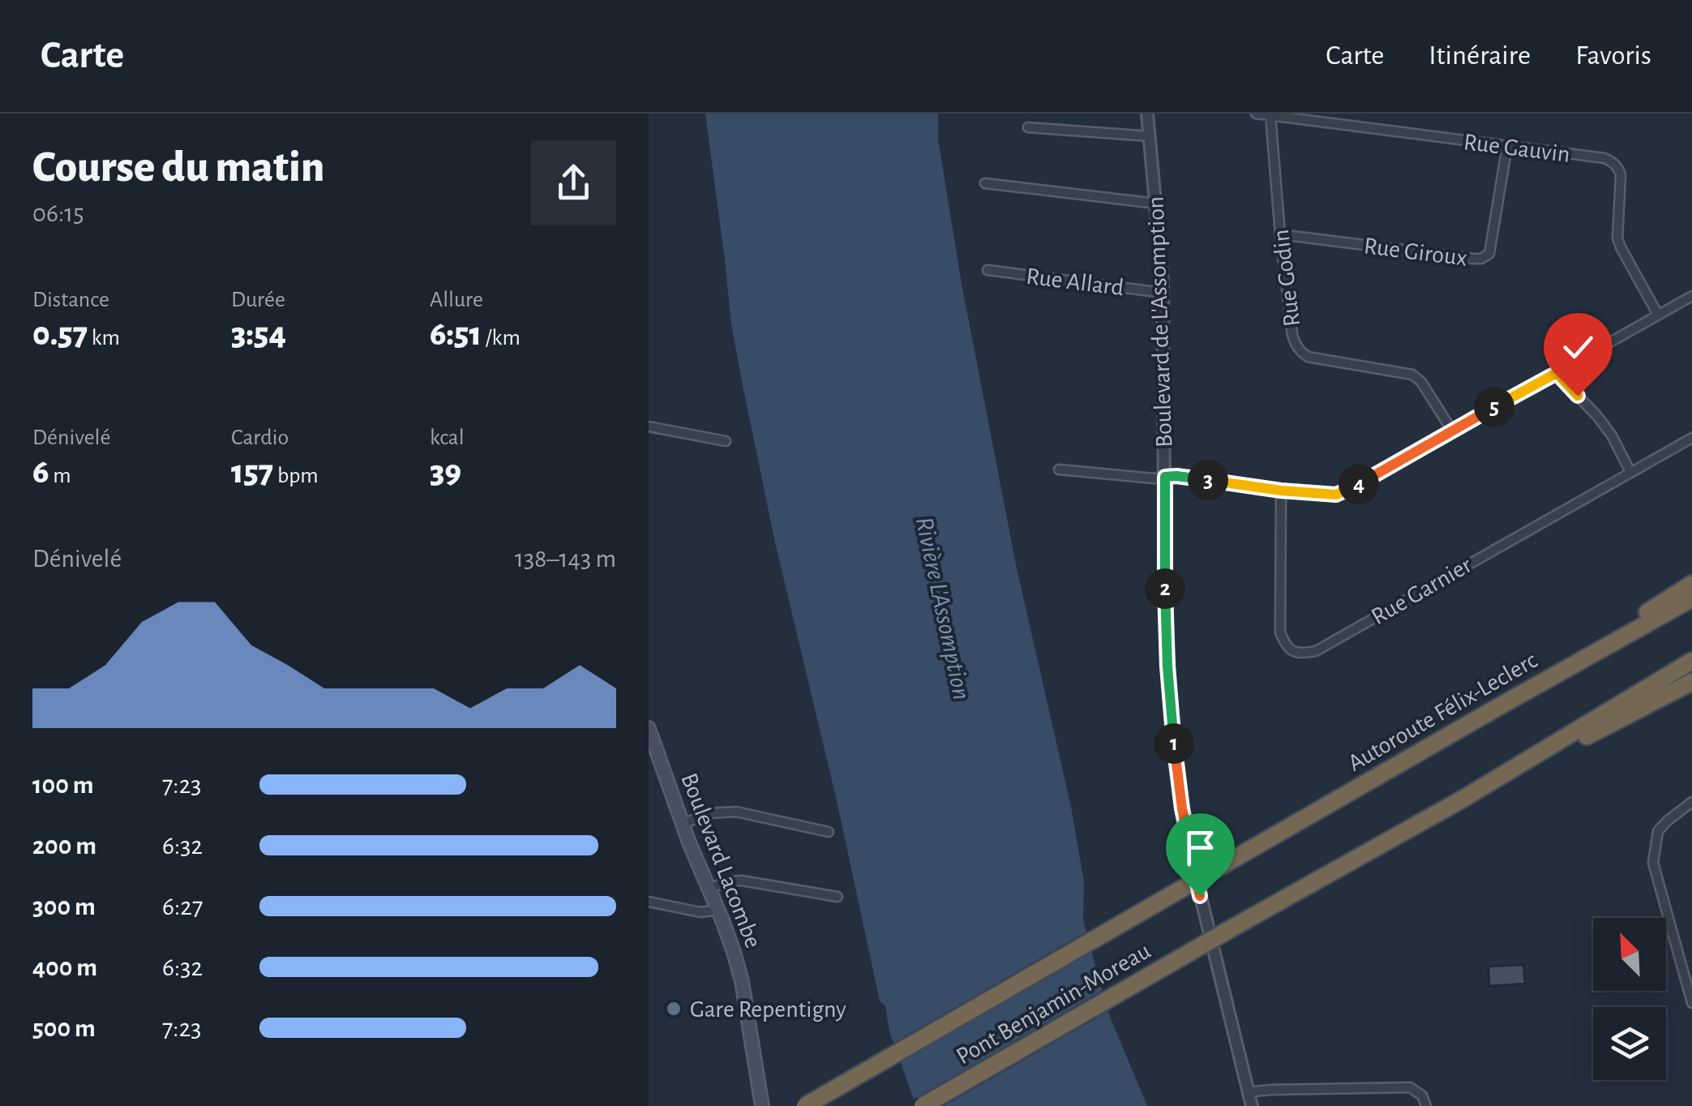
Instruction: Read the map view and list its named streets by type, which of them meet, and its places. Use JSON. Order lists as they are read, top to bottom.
{
  "streets": {
    "highway": ["Autoroute Félix-Leclerc", "Pont Benjamin-Moreau"],
    "main road": ["Boulevard Lacombe"],
    "street": [
      "Rue Gauvin",
      "Rue Giroux",
      "Rue Godin",
      "Rue Allard",
      "Boulevard de L'Assomption",
      "Rue Garnier"
    ]
  },
  "crossings": [
    ["Rue Gauvin", "Rue Giroux"],
    ["Rue Gauvin", "Rue Godin"],
    ["Rue Giroux", "Rue Godin"],
    ["Rue Allard", "Boulevard de L'Assomption"],
    ["Autoroute Félix-Leclerc", "Pont Benjamin-Moreau"]
  ],
  "water": ["Rivière L'Assomption"],
  "places": ["Gare Repentigny"],
  "north": "top left",
  "page": {
    "header": "Carte",
    "nav": ["Carte", "Itinéraire", "Favoris"],
    "heading": ["Course du matin", "06:15"],
    "stats": [
      ["Distance", "0.57 km"],
      ["Durée", "3:54"],
      ["Allure", "6:51 /km"],
      ["Dénivelé", "6 m"],
      ["Cardio", "157 bpm"],
      ["kcal", "39"]
    ],
    "pins": [
      "5",
      "3",
      "4",
      "2",
      "1"
    ],
    "chart": ["Dénivelé", "138–143 m"],
    "list": [
      {
        "name": "100 m",
        "note": "7:23"
      },
      {
        "name": "200 m",
        "note": "6:32"
      },
      {
        "name": "300 m",
        "note": "6:27"
      },
      {
        "name": "400 m",
        "note": "6:32"
      },
      {
        "name": "500 m",
        "note": "7:23"
      }
    ]
  }
}
